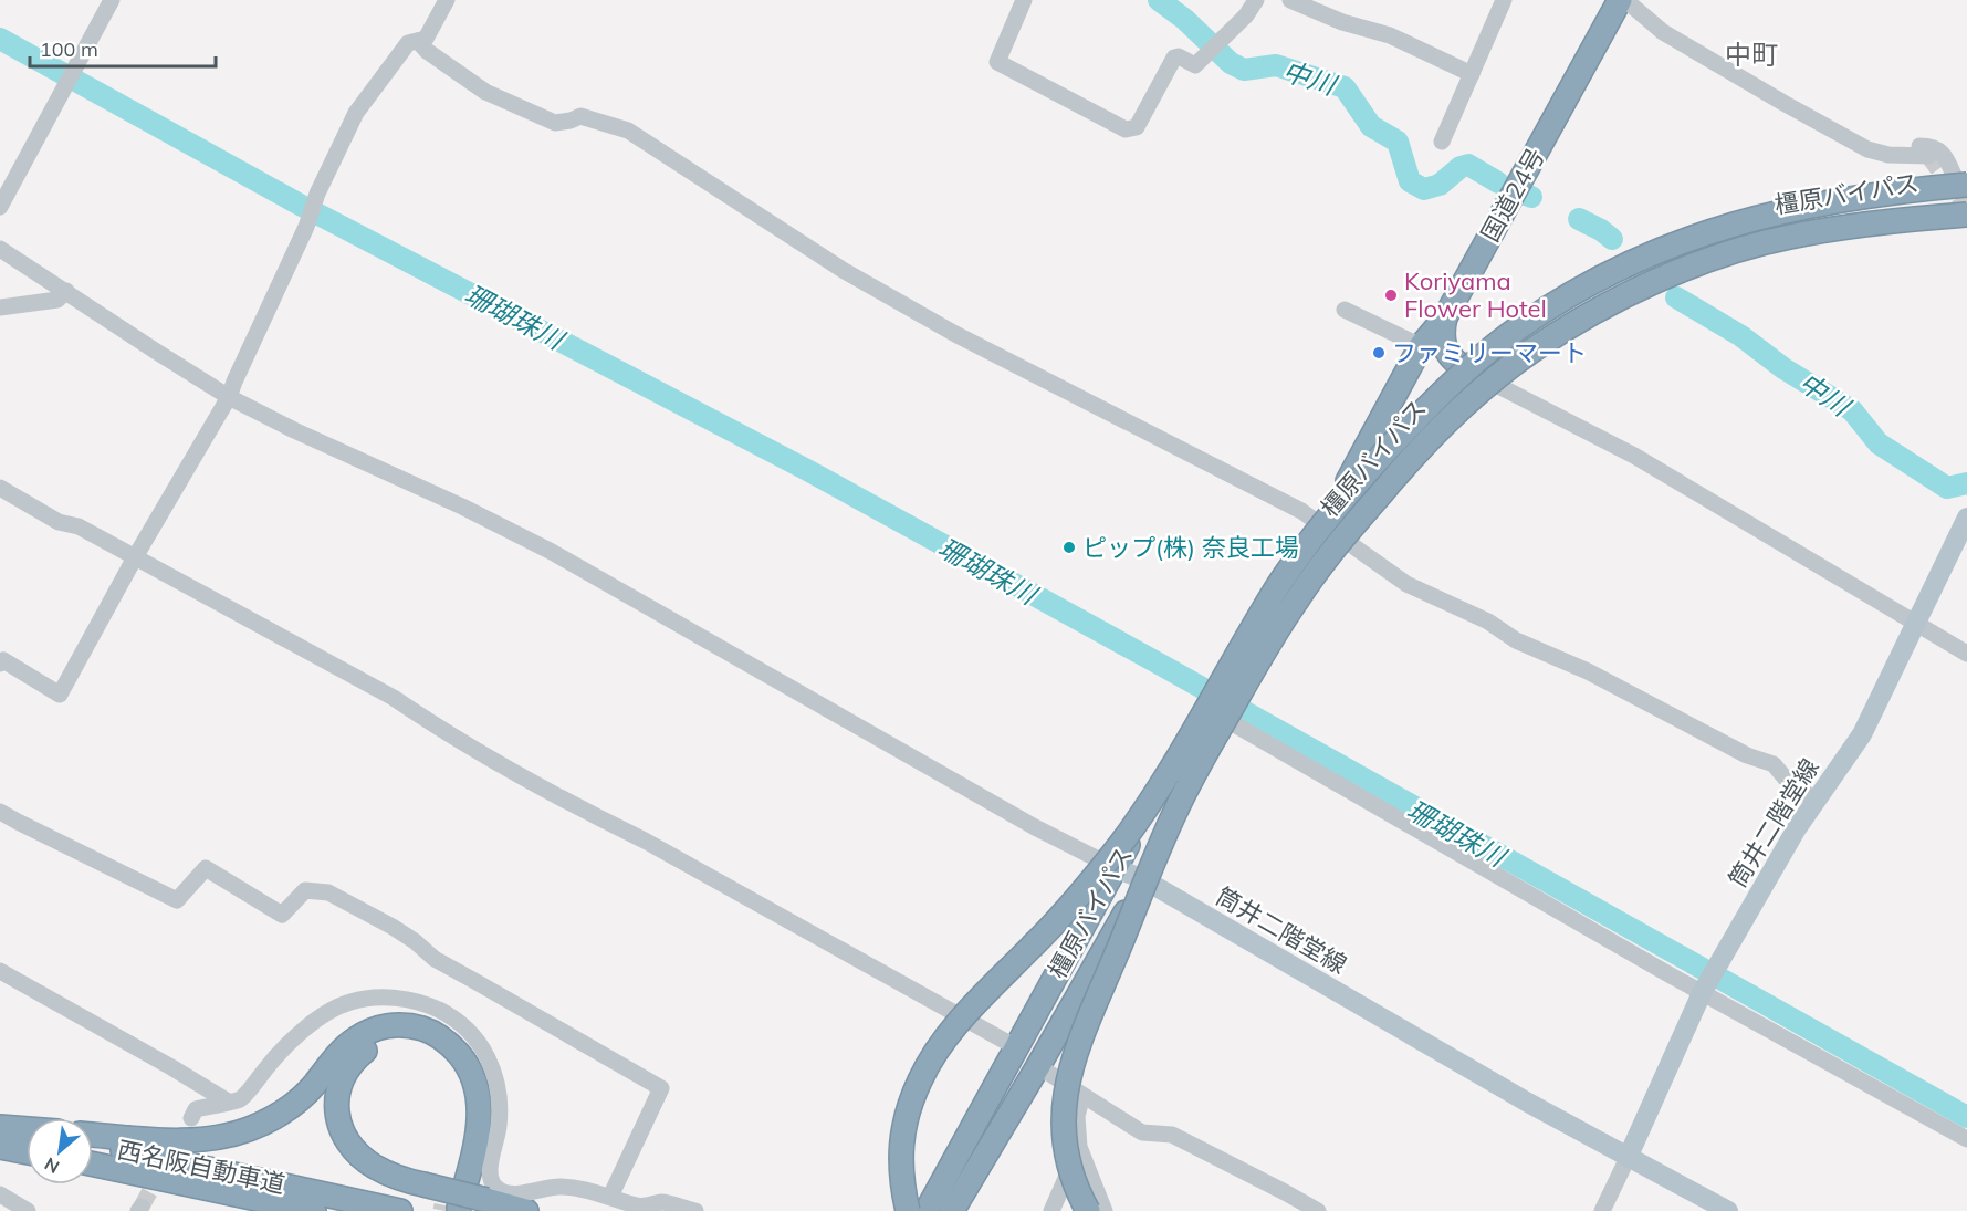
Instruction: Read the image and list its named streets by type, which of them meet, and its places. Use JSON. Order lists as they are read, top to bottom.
{
  "streets": {
    "highway": ["橿原バイパス", "国道24号", "西名阪自動車道"],
    "main road": ["筒井二階堂線"]
  },
  "crossings": [
    ["橿原バイパス", "国道24号"],
    ["橿原バイパス", "筒井二階堂線"]
  ],
  "districts": ["中町"],
  "water": ["中川", "珊瑚珠川"],
  "places": ["Koriyama Flower Hotel", "ファミリーマート", "ピップ(株) 奈良工場"],
  "scale_bar": "100 m",
  "north": "bottom left"
}
